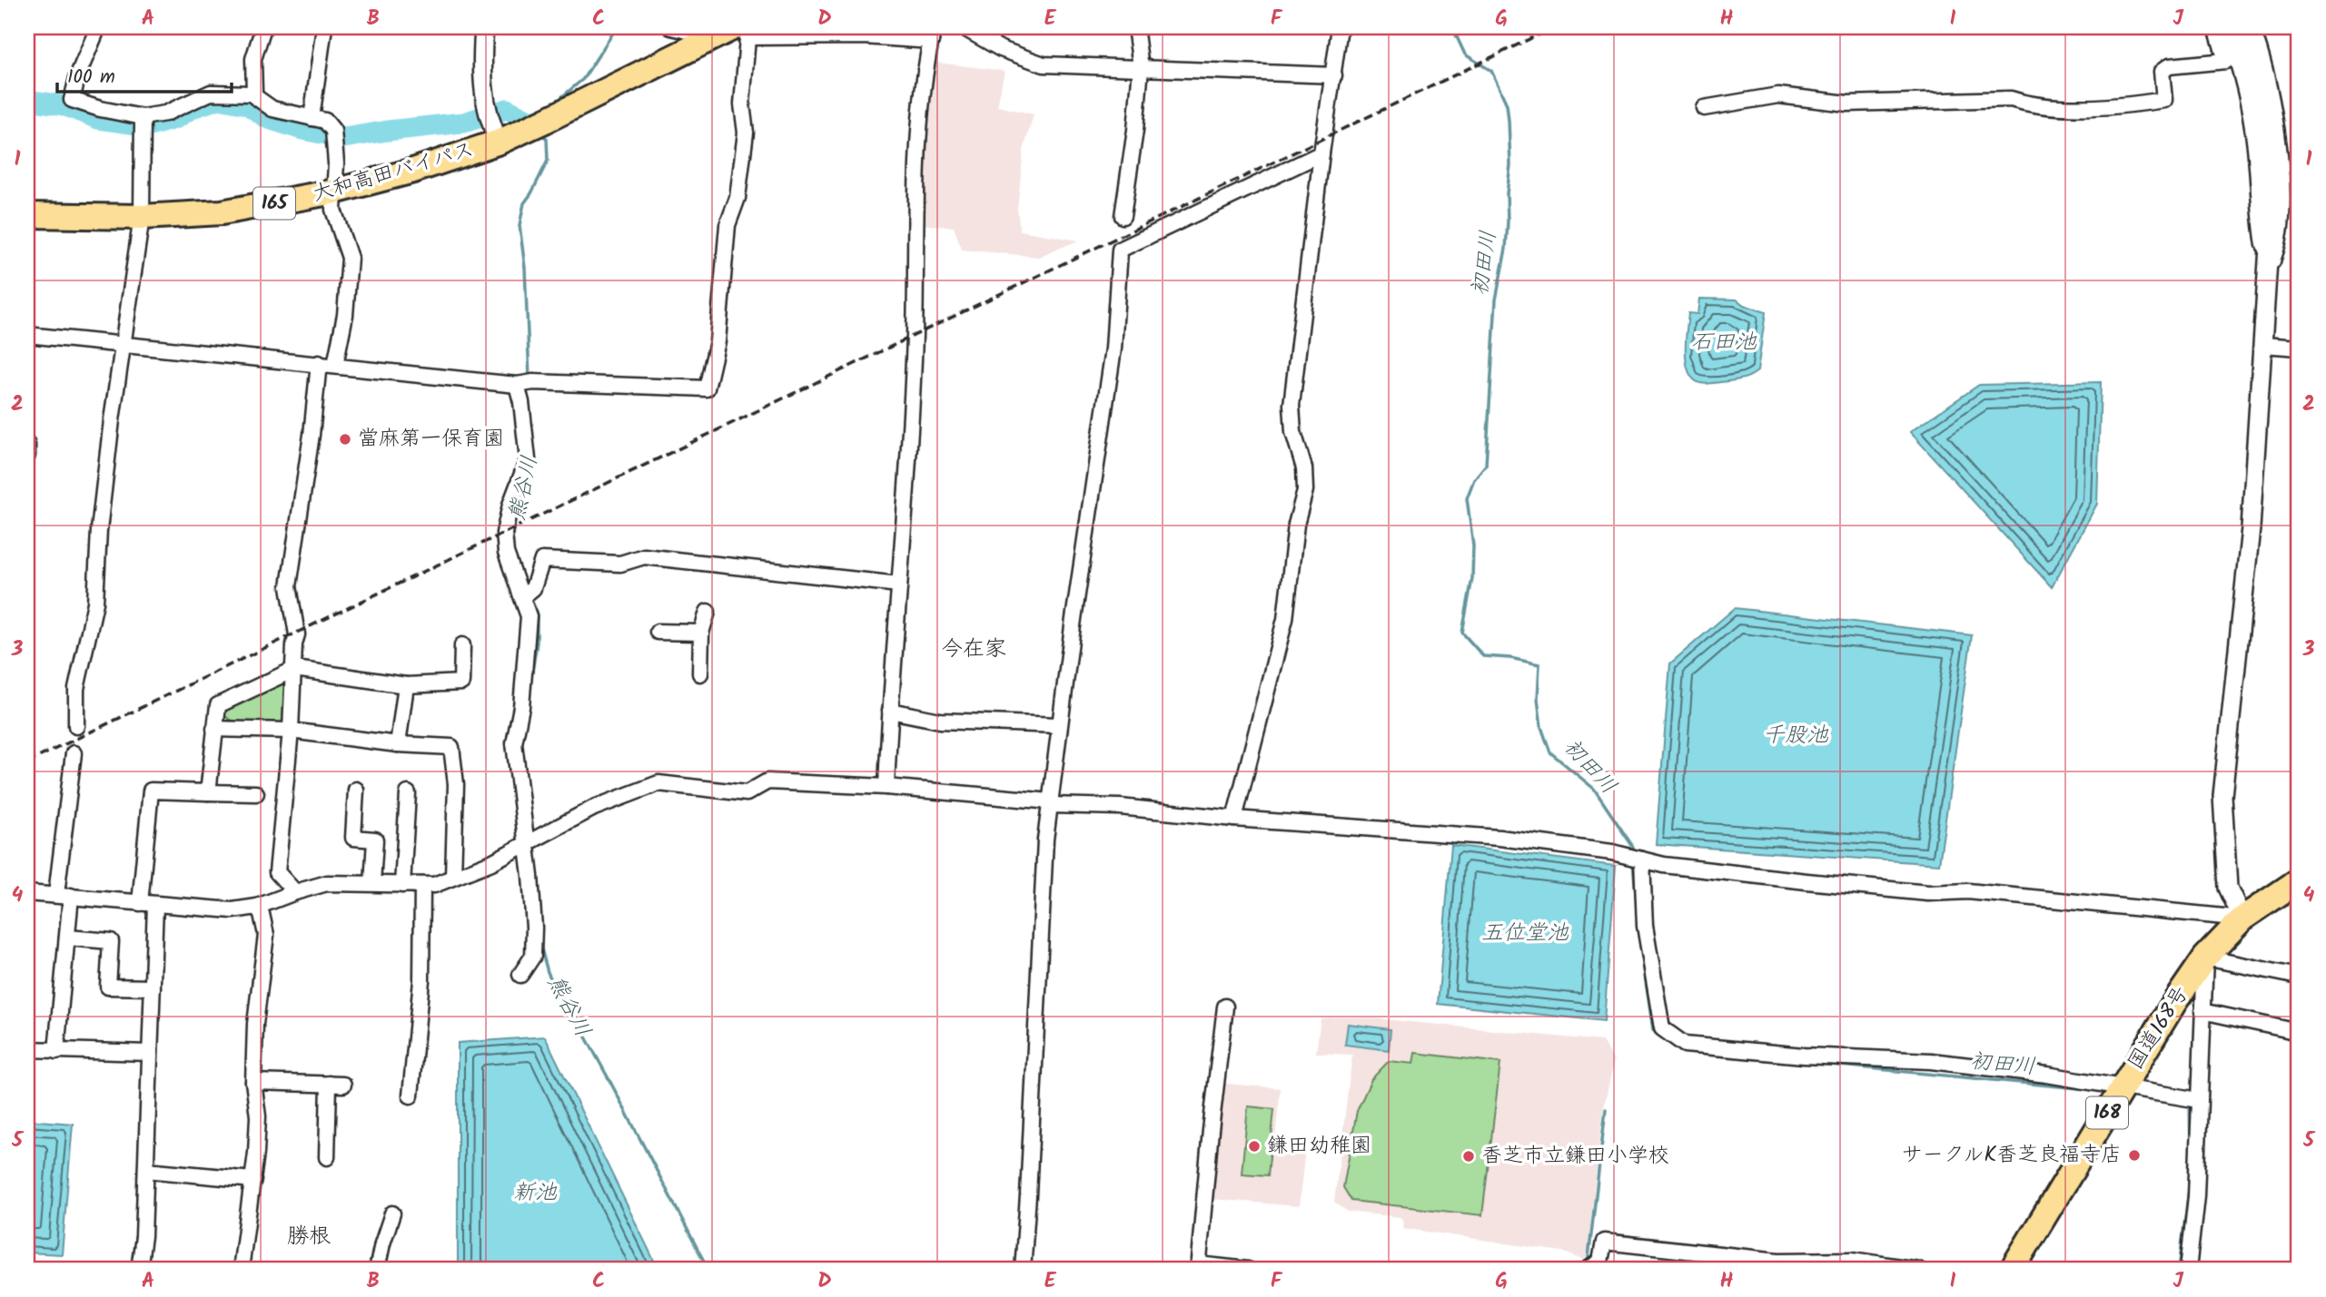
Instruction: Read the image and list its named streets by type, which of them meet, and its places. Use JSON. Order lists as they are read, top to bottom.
{
  "streets": {
    "highway": [
      "大和高田バイパス",
      "165",
      "国道168号",
      "168"
    ]
  },
  "districts": ["今在家", "勝根"],
  "water": [
    "初田川",
    "石田池",
    "熊谷川",
    "千股池",
    "五位堂池",
    "新池"
  ],
  "places": [
    "當麻第一保育園",
    "鎌田幼稚園",
    "サークルK香芝良福寺店",
    "香芝市立鎌田小学校"
  ],
  "scale_bar": "100 m",
  "grid": {
    "columns": [
      "A",
      "B",
      "C",
      "D",
      "E",
      "F",
      "G",
      "H",
      "I",
      "J"
    ],
    "rows": [
      "1",
      "2",
      "3",
      "4",
      "5"
    ]
  }
}
